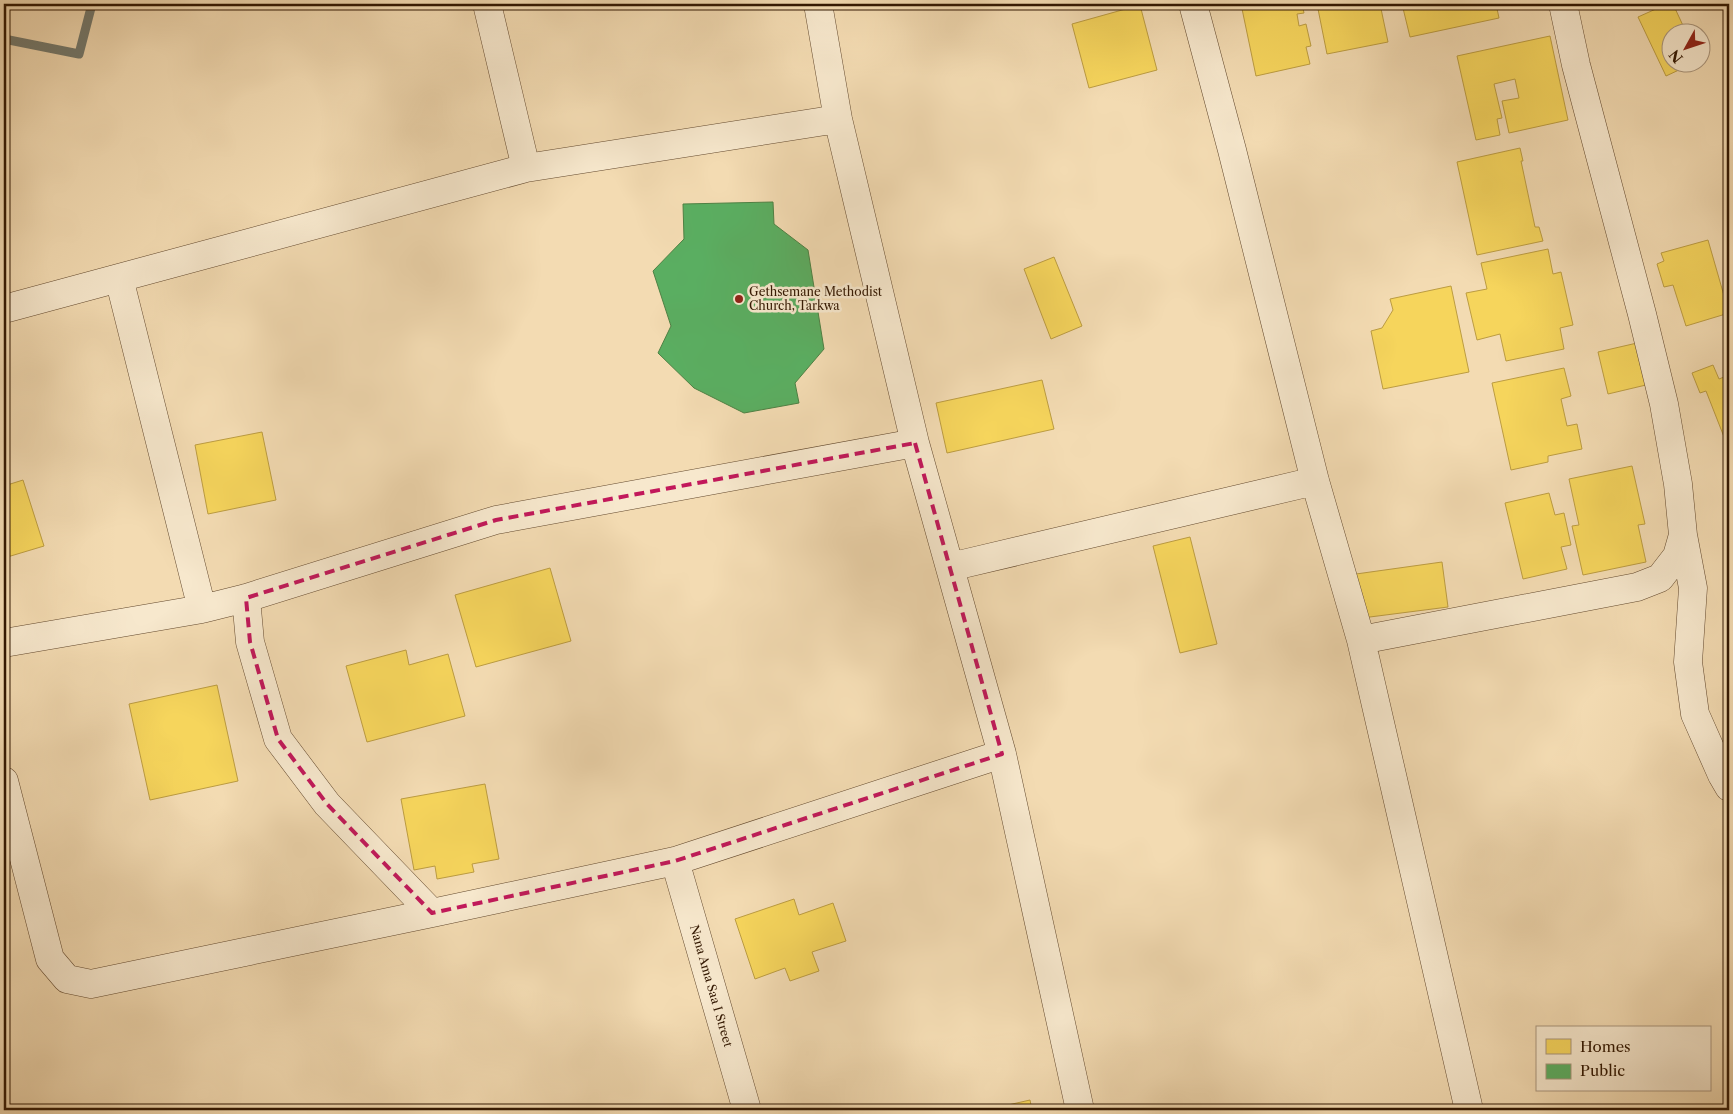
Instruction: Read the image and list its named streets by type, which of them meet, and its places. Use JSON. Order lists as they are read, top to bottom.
{
  "streets": {
    "street": ["Nana Ama Saa I Street"]
  },
  "places": ["Gethsemane Methodist Church, Tarkwa"],
  "legend": ["Homes", "Public"],
  "north": "bottom left"
}
